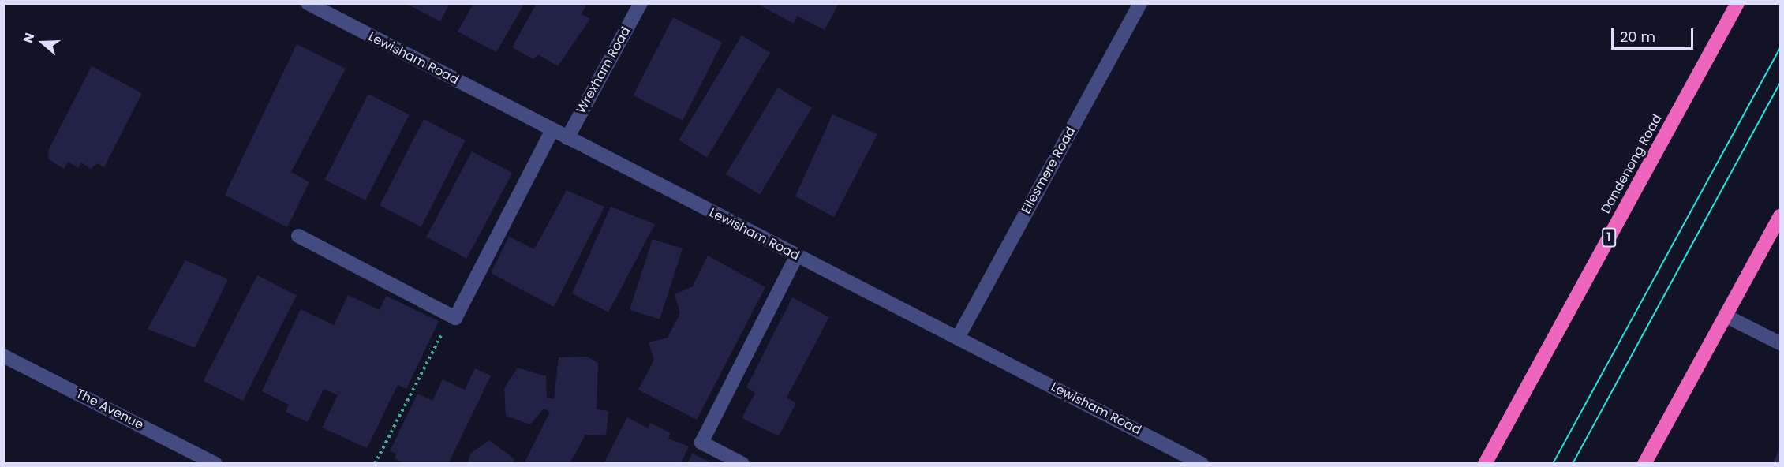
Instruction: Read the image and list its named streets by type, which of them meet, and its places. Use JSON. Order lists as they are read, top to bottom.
{
  "streets": {
    "highway": ["Dandenong Road", "1"],
    "street": [
      "Lewisham Road",
      "Wrexham Road",
      "Ellesmere Road",
      "The Avenue"
    ]
  },
  "crossings": [
    ["Lewisham Road", "Wrexham Road"],
    ["Lewisham Road", "Ellesmere Road"]
  ],
  "scale_bar": "20 m",
  "north": "left"
}
